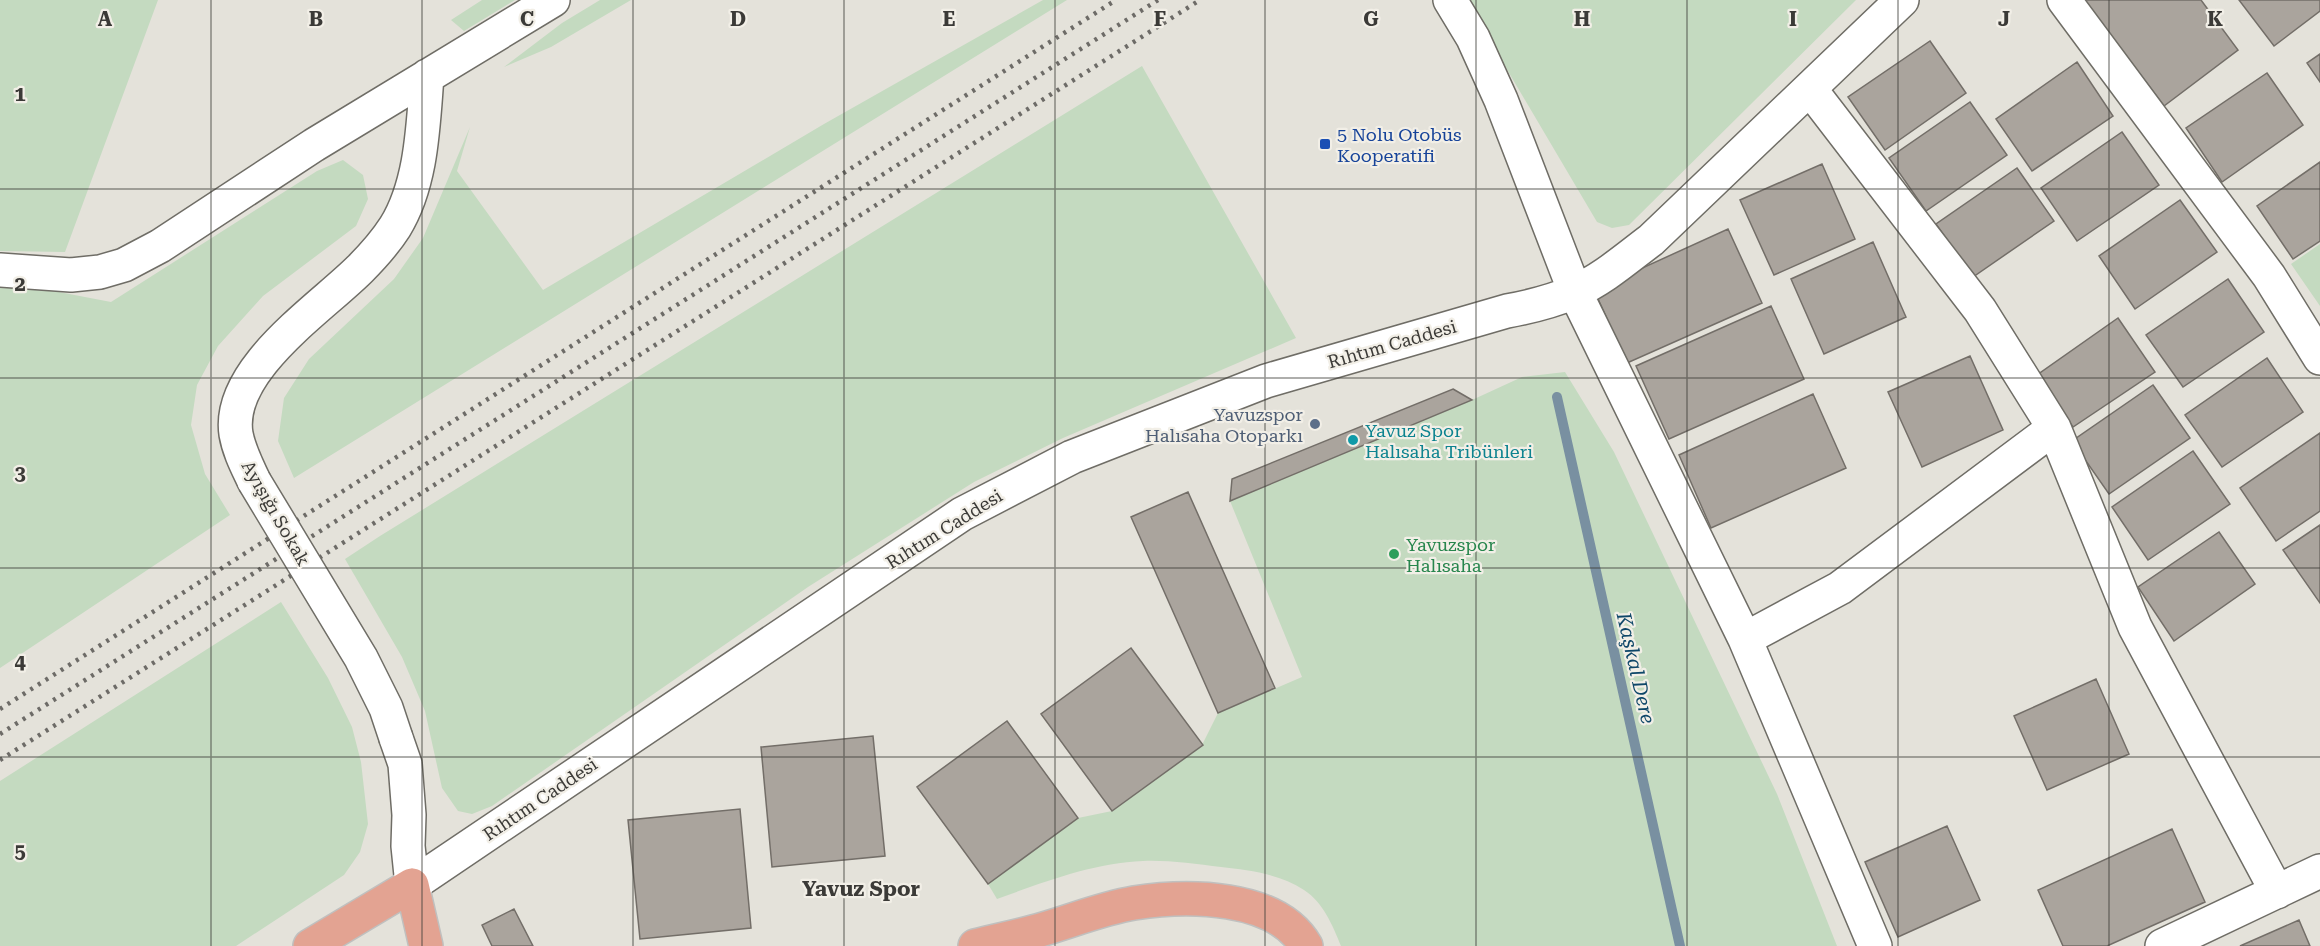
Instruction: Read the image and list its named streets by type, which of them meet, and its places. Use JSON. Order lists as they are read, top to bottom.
{
  "streets": {
    "main road": ["Rıhtım Caddesi"],
    "street": ["Ayışığı Sokak"]
  },
  "crossings": [
    ["Rıhtım Caddesi", "Ayışığı Sokak"]
  ],
  "districts": ["Yavuz Spor"],
  "water": ["Kaşkal Dere"],
  "places": {
    "transit": ["5 Nolu Otobüs Kooperatifi"],
    "other": ["Yavuzspor Halısaha Otoparkı", "Yavuz Spor Halısaha Tribünleri", "Yavuzspor Halısaha"]
  },
  "grid": {
    "columns": [
      "A",
      "B",
      "C",
      "D",
      "E",
      "F",
      "G",
      "H",
      "I",
      "J",
      "K"
    ],
    "rows": [
      "1",
      "2",
      "3",
      "4",
      "5"
    ]
  }
}
